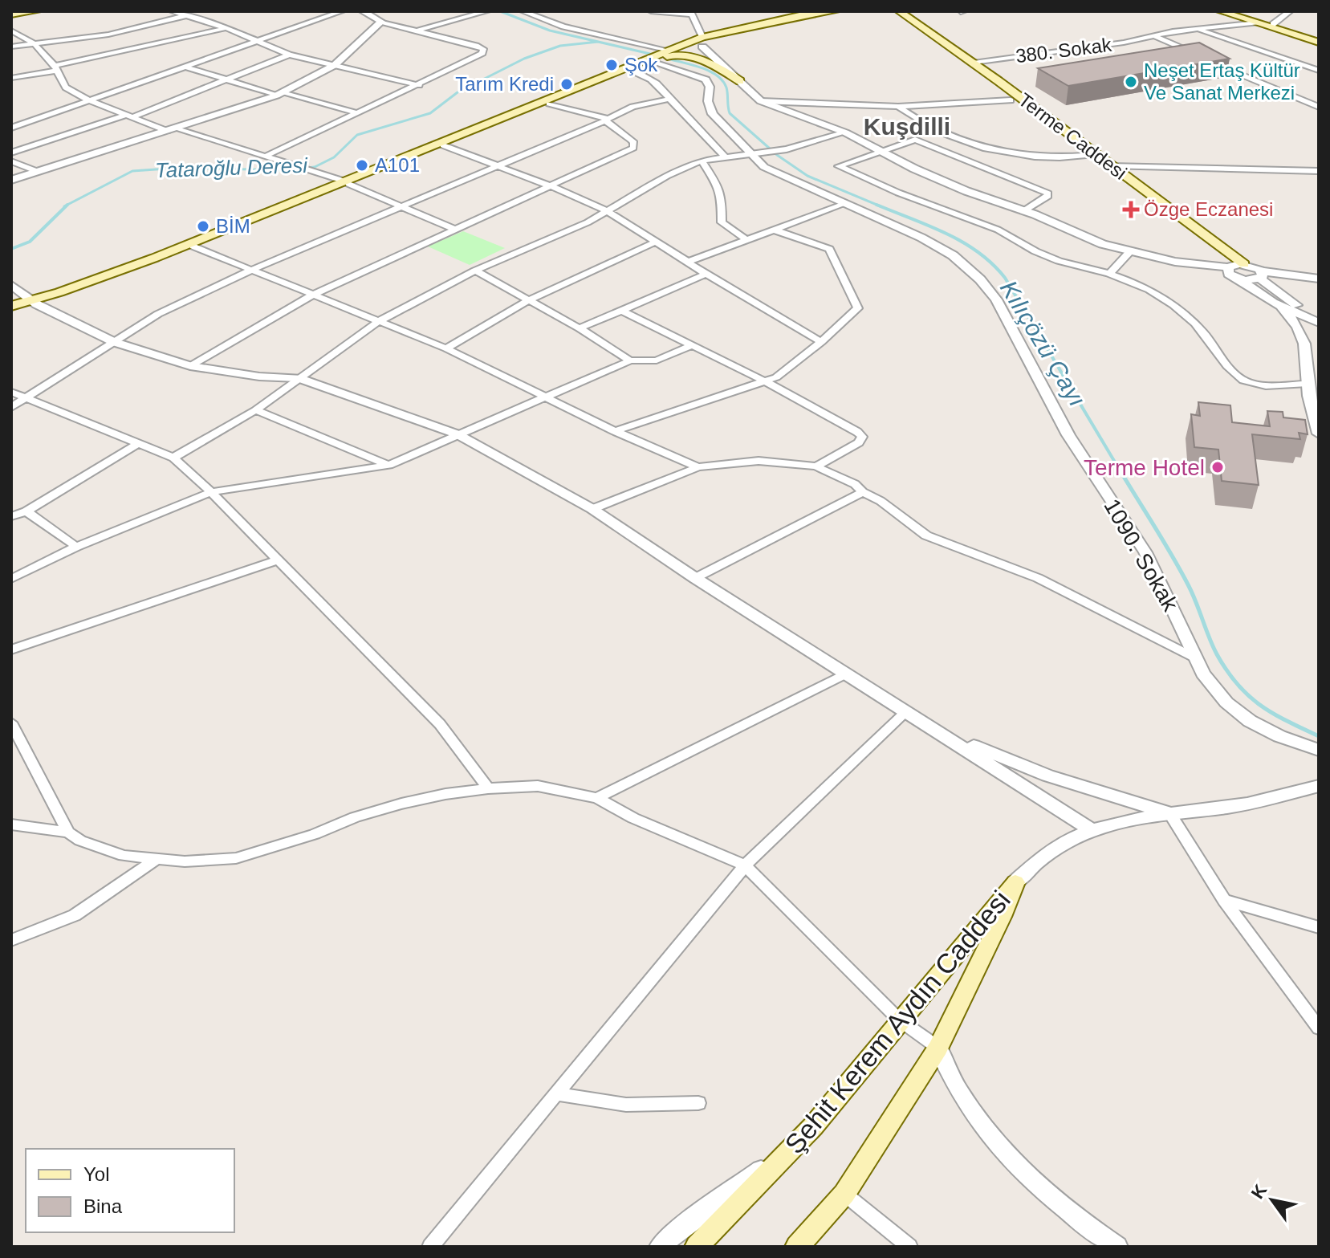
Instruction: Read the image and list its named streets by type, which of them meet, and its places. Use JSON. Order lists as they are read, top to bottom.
{
  "streets": {
    "main road": ["Terme Caddesi", "Şehit Kerem Aydın Caddesi"],
    "street": ["380. Sokak", "1090. Sokak"]
  },
  "crossings": [
    ["380. Sokak", "Terme Caddesi"]
  ],
  "districts": ["Kuşdilli"],
  "water": ["Tataroğlu Deresi", "Kılıçözü Çayı"],
  "places": {
    "other": [
      "Şok",
      "Neşet Ertaş Kültür Ve Sanat Merkezi",
      "Tarım Kredi",
      "A101",
      "BİM",
      "Terme Hotel"
    ],
    "health": ["Özge Eczanesi"]
  },
  "legend": ["Yol", "Bina"],
  "north": "top left"
}
